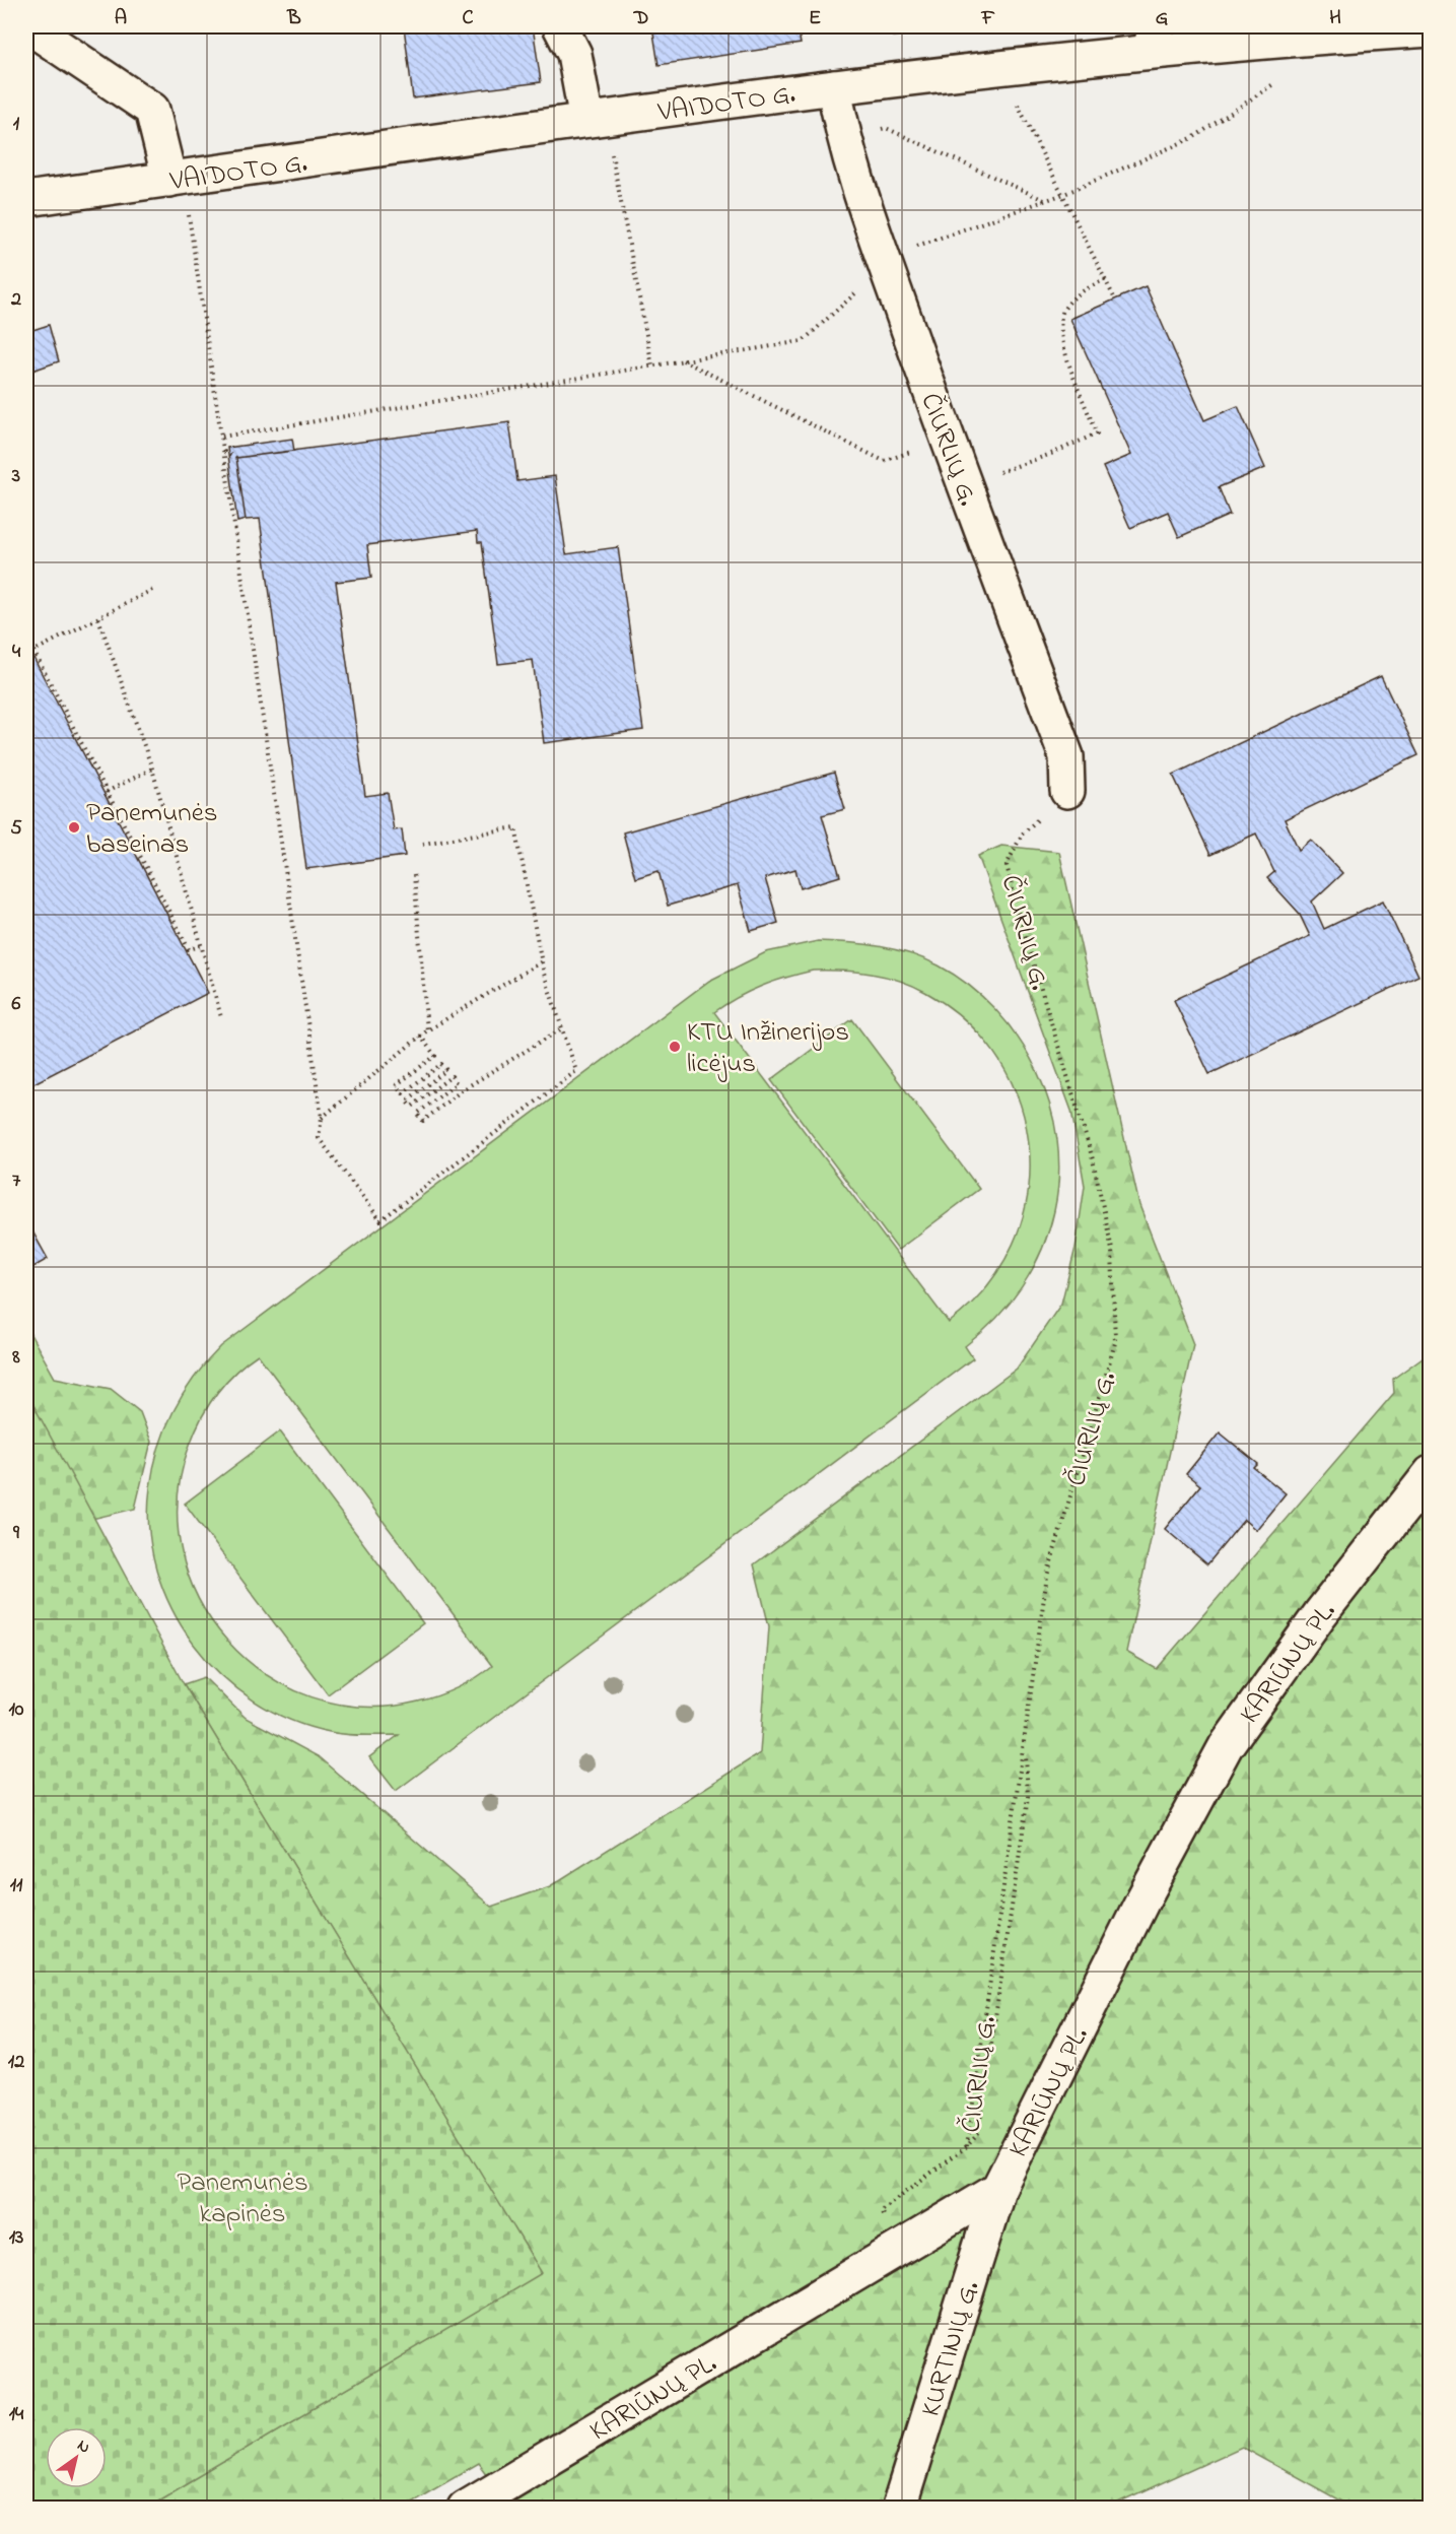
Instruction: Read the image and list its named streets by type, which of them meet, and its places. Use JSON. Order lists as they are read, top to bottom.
{
  "streets": {
    "street": [
      "VAIDOTO G.",
      "ČIURLIŲ G.",
      "KARIŪNŲ PL.",
      "KURTINIŲ G."
    ]
  },
  "crossings": [
    ["VAIDOTO G.", "ČIURLIŲ G."],
    ["KARIŪNŲ PL.", "KURTINIŲ G."]
  ],
  "parks": ["Panemunės kapinės"],
  "places": ["Panemunės baseinas", "KTU Inžinerijos licėjus"],
  "north": "top right",
  "grid": {
    "columns": [
      "A",
      "B",
      "C",
      "D",
      "E",
      "F",
      "G",
      "H"
    ],
    "rows": [
      "1",
      "2",
      "3",
      "4",
      "5",
      "6",
      "7",
      "8",
      "9",
      "10",
      "11",
      "12",
      "13",
      "14"
    ]
  }
}
